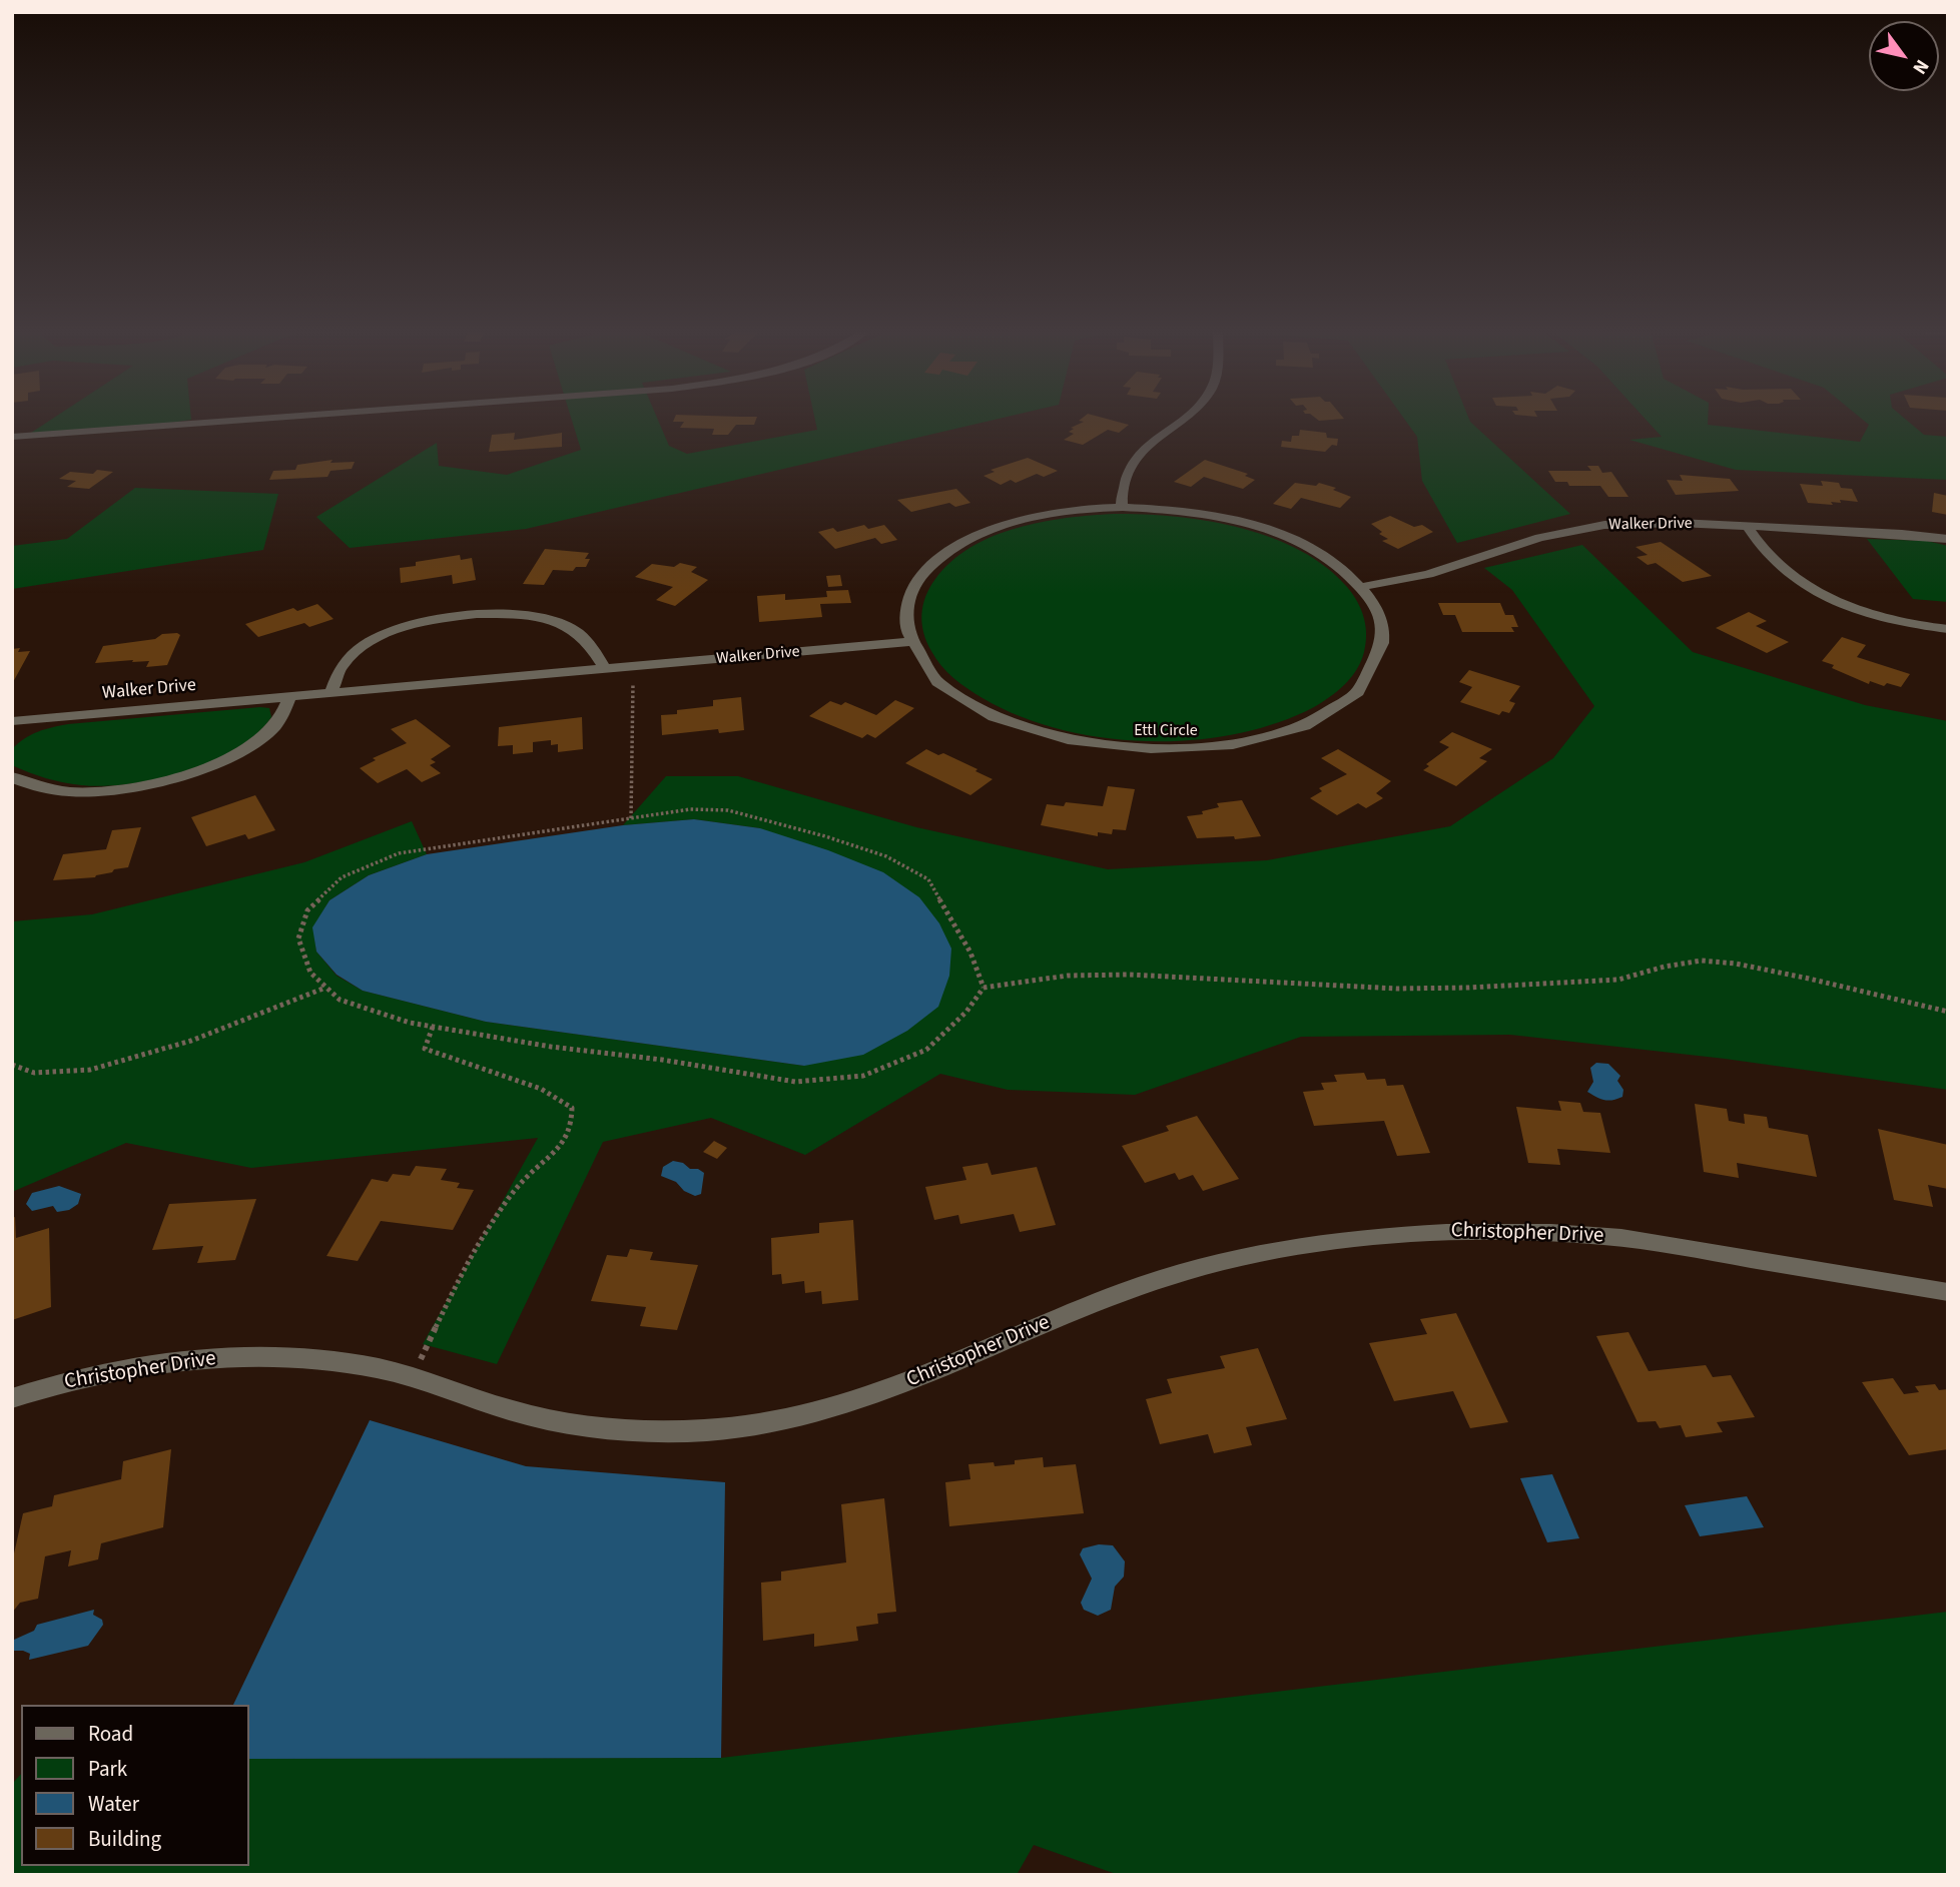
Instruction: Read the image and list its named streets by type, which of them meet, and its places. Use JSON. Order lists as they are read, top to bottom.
{
  "streets": {
    "street": ["Walker Drive", "Ettl Circle", "Christopher Drive"]
  },
  "crossings": [
    ["Walker Drive", "Ettl Circle"]
  ],
  "legend": [
    "Road",
    "Park",
    "Water",
    "Building"
  ],
  "north": "bottom right"
}
